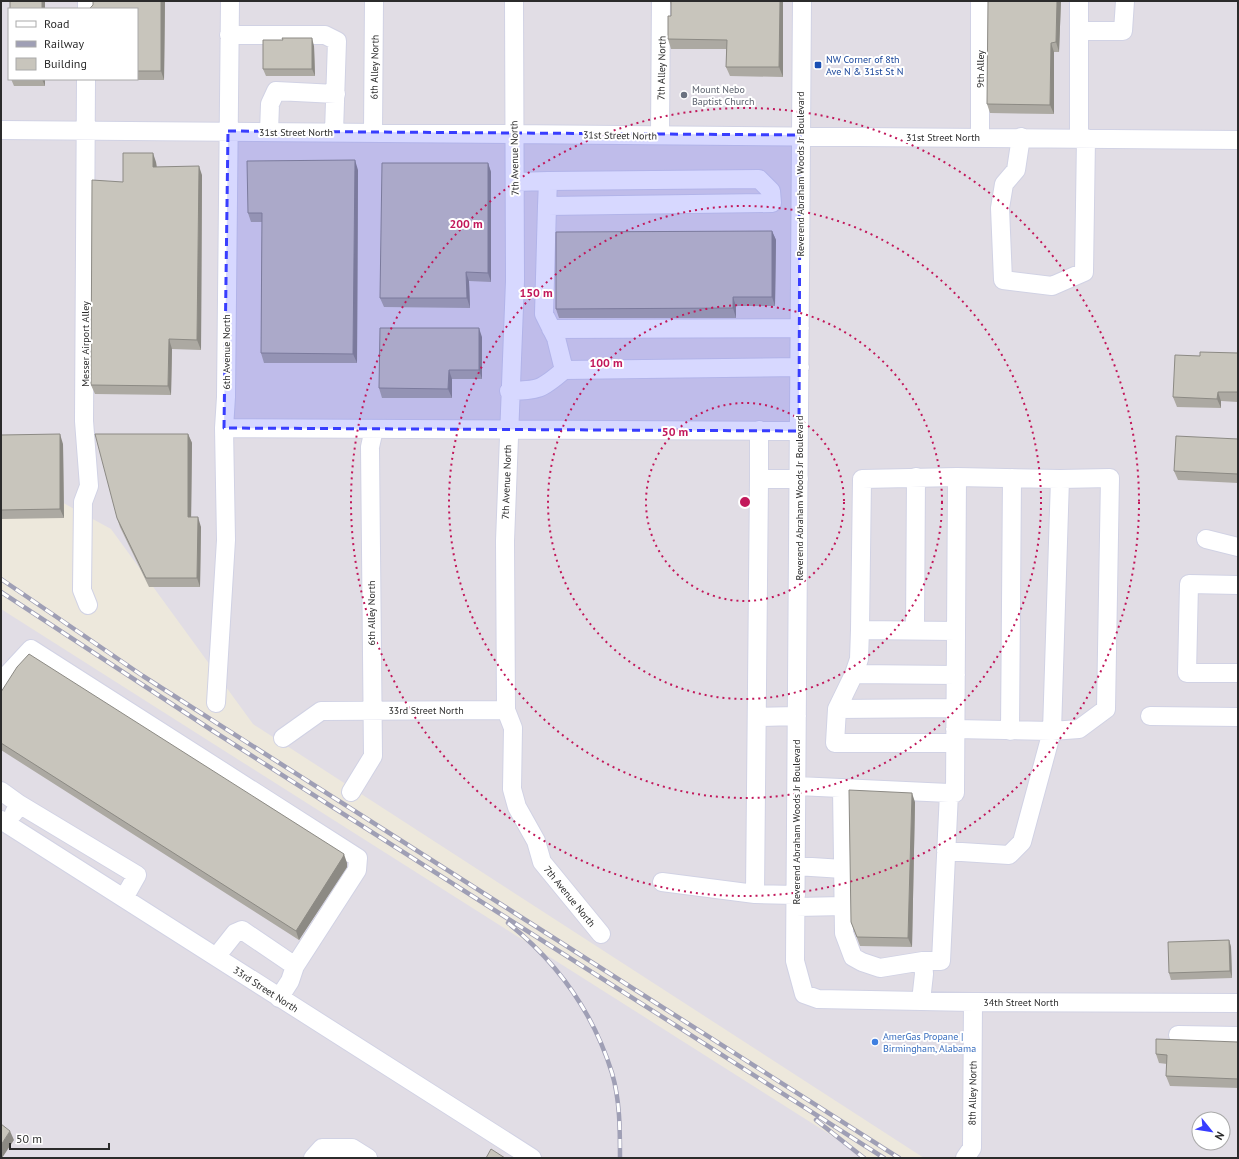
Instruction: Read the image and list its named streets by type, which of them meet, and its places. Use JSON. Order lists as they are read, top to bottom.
{
  "streets": {
    "street": [
      "6th Alley North",
      "7th Alley North",
      "9th Alley",
      "31st Street North",
      "7th Avenue North",
      "Reverend Abraham Woods Jr Boulevard",
      "Messer Airport Alley",
      "6th Avenue North",
      "33rd Street North",
      "34th Street North",
      "8th Alley North"
    ]
  },
  "crossings": [
    ["6th Alley North", "31st Street North"],
    ["6th Alley North", "33rd Street North"],
    ["7th Alley North", "31st Street North"],
    ["9th Alley", "31st Street North"],
    ["31st Street North", "7th Avenue North"],
    ["31st Street North", "Reverend Abraham Woods Jr Boulevard"],
    ["31st Street North", "Messer Airport Alley"],
    ["31st Street North", "6th Avenue North"],
    ["7th Avenue North", "33rd Street North"],
    ["Reverend Abraham Woods Jr Boulevard", "34th Street North"],
    ["34th Street North", "8th Alley North"]
  ],
  "places": {
    "transit": ["NW Corner of 8th Ave N & 31st St N"],
    "other": ["Mount Nebo Baptist Church", "AmerGas Propane | Birmingham, Alabama"]
  },
  "legend": ["Road", "Railway", "Building"],
  "scale_bar": "50 m",
  "north": "bottom right",
  "rings": [
    "200 m",
    "150 m",
    "100 m",
    "50 m"
  ]
}
